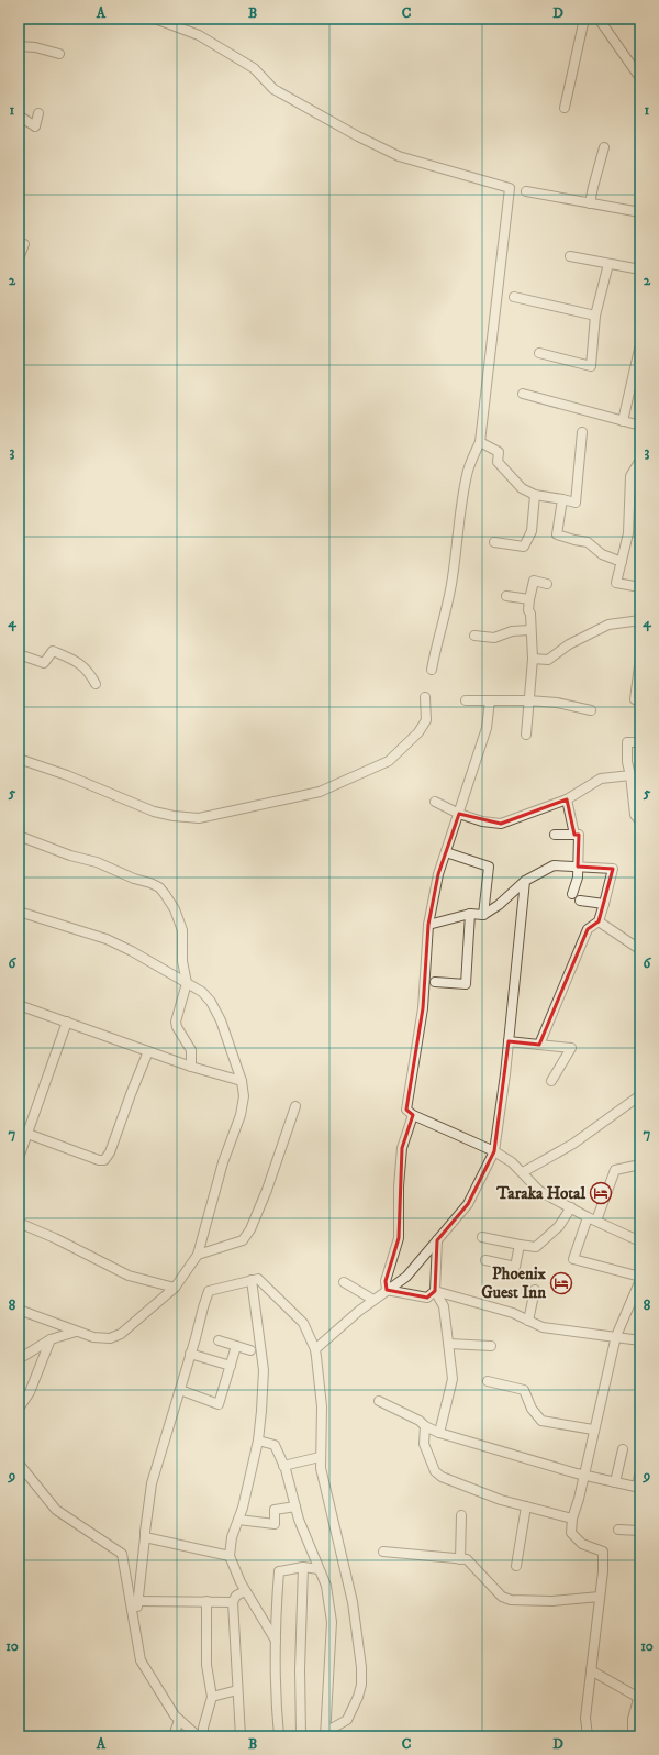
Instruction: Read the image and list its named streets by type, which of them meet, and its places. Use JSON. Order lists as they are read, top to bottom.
{
  "places": {
    "hotel": ["Taraka Hotal", "Phoenix Guest Inn"]
  },
  "grid": {
    "columns": [
      "A",
      "B",
      "C",
      "D"
    ],
    "rows": [
      "1",
      "2",
      "3",
      "4",
      "5",
      "6",
      "7",
      "8",
      "9",
      "10"
    ]
  }
}
